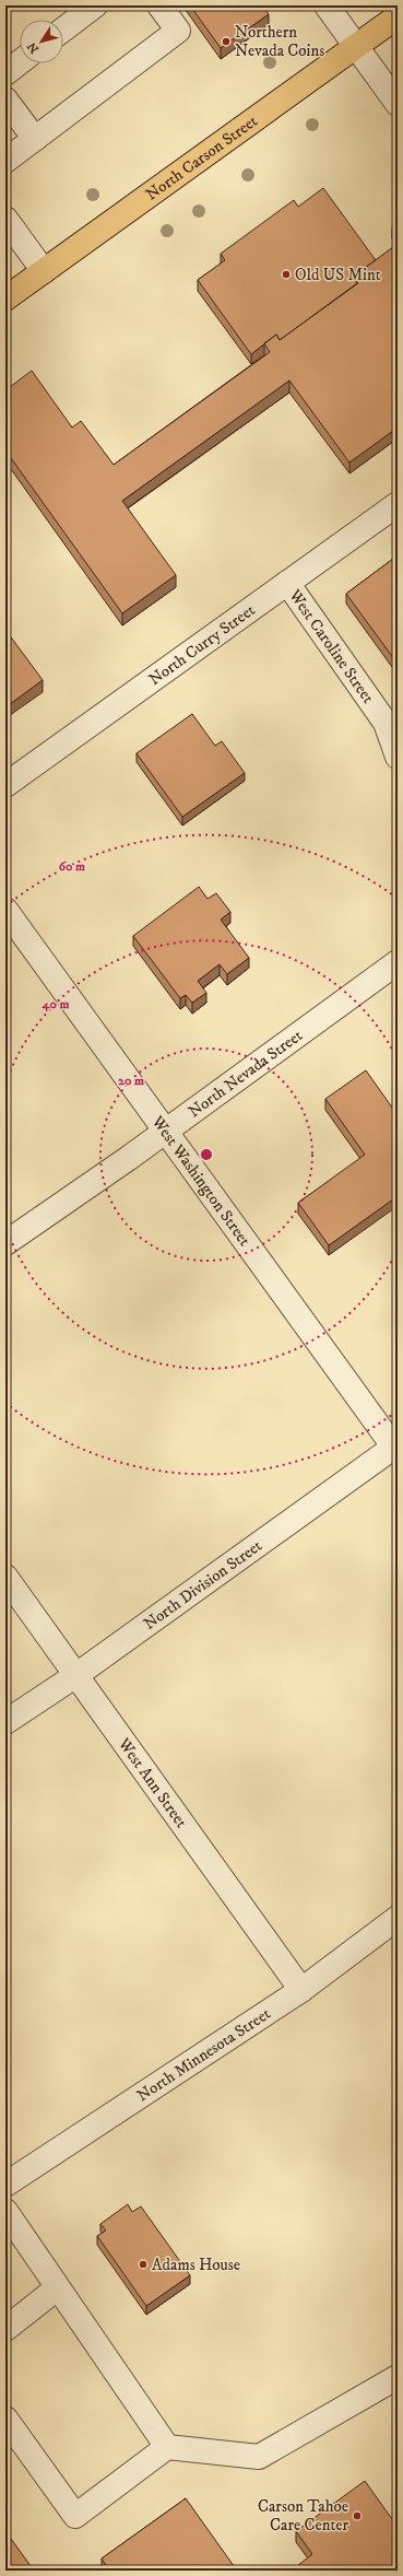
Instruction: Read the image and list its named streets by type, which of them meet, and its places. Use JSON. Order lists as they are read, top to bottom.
{
  "streets": {
    "main road": ["North Carson Street"],
    "street": [
      "North Curry Street",
      "West Caroline Street",
      "North Nevada Street",
      "West Washington Street",
      "North Division Street",
      "West Ann Street",
      "North Minnesota Street"
    ]
  },
  "crossings": [
    ["North Curry Street", "West Caroline Street"],
    ["North Nevada Street", "West Washington Street"],
    ["West Washington Street", "North Division Street"],
    ["North Division Street", "West Ann Street"],
    ["West Ann Street", "North Minnesota Street"]
  ],
  "places": [
    "Northern Nevada Coins",
    "Old US Mint",
    "Adams House",
    "Carson Tahoe Care Center"
  ],
  "north": "bottom left",
  "rings": ["60 m", "40 m", "20 m"]
}
